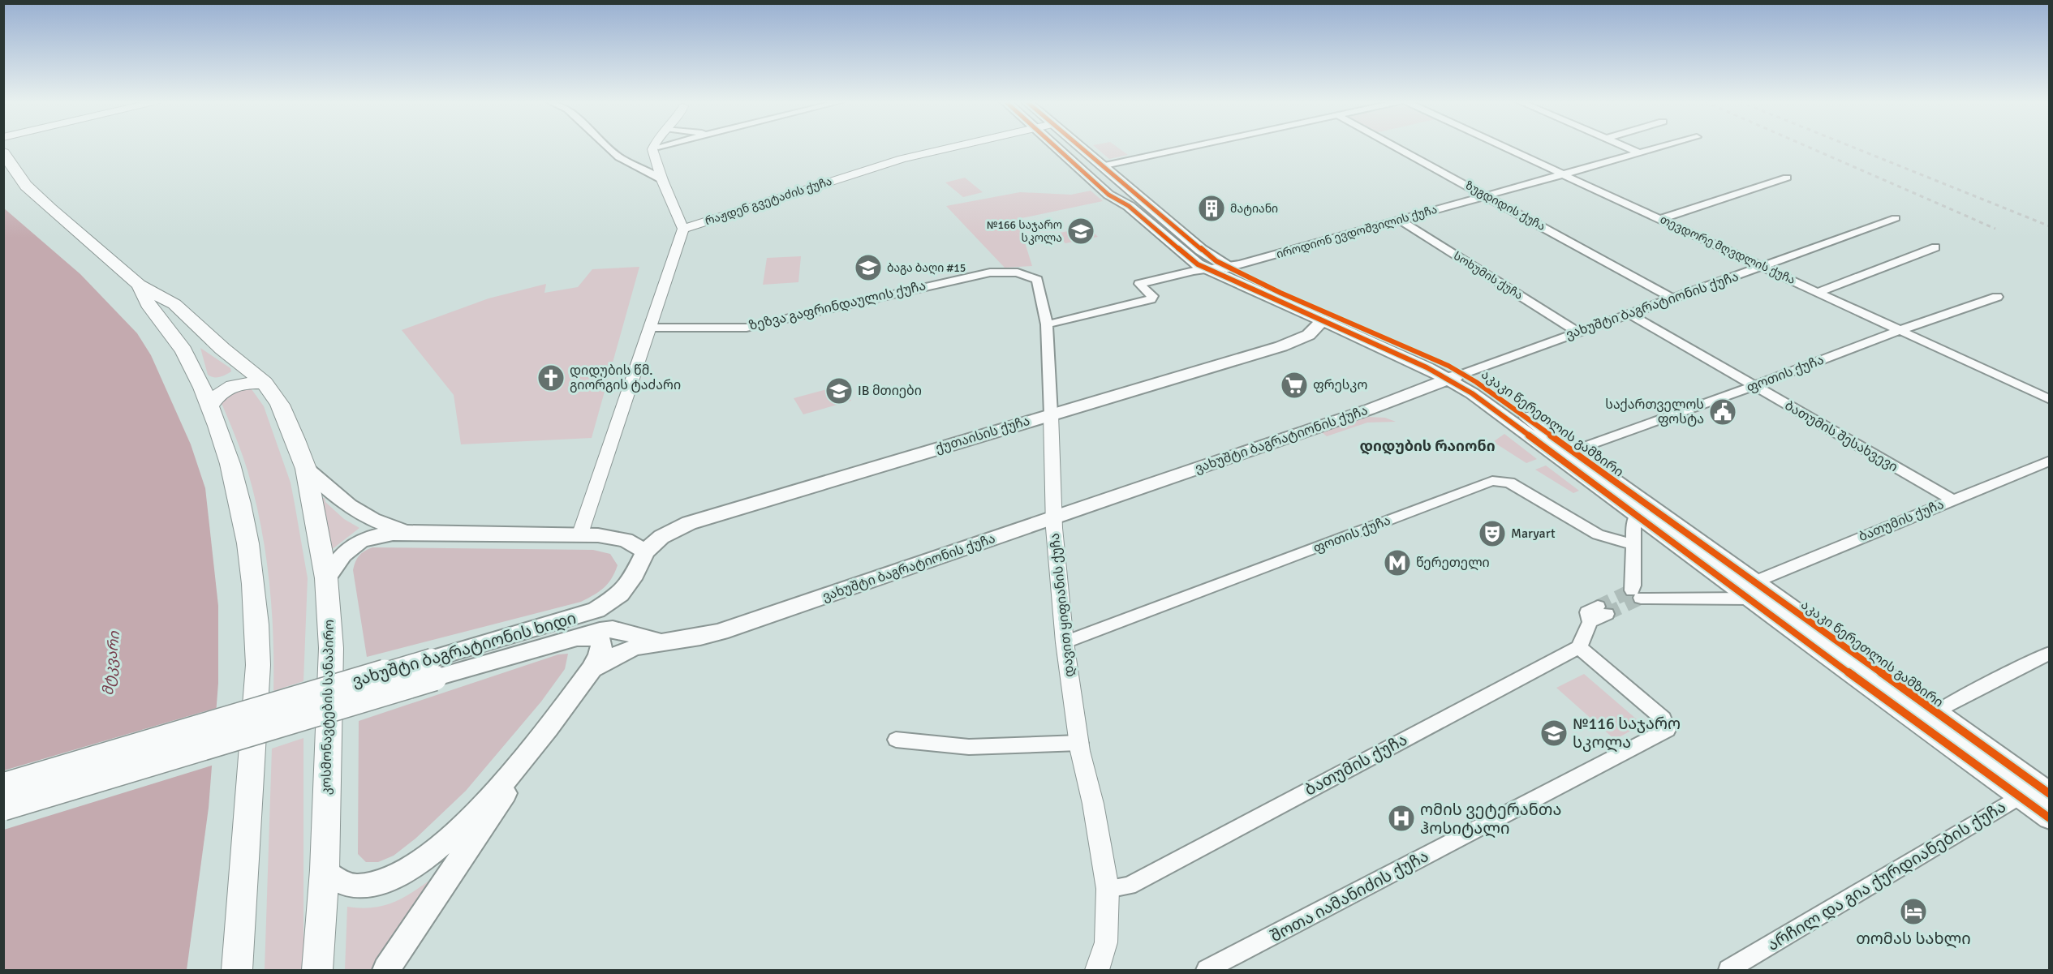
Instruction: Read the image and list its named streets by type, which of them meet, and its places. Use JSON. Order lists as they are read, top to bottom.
{
  "streets": {
    "main road": [
      "ვახუშტი ბაგრატიონის ქუჩა",
      "აკაკი წერეთლის გამზირი",
      "ქუთაისის ქუჩა",
      "ვახუშტი ბაგრატიონის ხიდი",
      "კოსმონავტების სანაპირო"
    ],
    "street": [
      "რაჟდენ გვეტაძის ქუჩა",
      "ზუგდიდის ქუჩა",
      "იროდიონ ევდოშვილის ქუჩა",
      "თევდორე მღვდლის ქუჩა",
      "სოხუმის ქუჩა",
      "ზეზვა გაფრინდაულის ქუჩა",
      "ფოთის ქუჩა",
      "ბათუმის შესახვევი",
      "ბათუმის ქუჩა",
      "დავით ყიფიანის ქუჩა",
      "არჩილ და გია ქურდიანების ქუჩა",
      "შოთა იამანიძის ქუჩა"
    ]
  },
  "crossings": [
    ["ზუგდიდის ქუჩა", "იროდიონ ევდოშვილის ქუჩა"],
    ["ზუგდიდის ქუჩა", "ვახუშტი ბაგრატიონის ქუჩა"],
    ["იროდიონ ევდოშვილის ქუჩა", "თევდორე მღვდლის ქუჩა"],
    ["იროდიონ ევდოშვილის ქუჩა", "სოხუმის ქუჩა"],
    ["იროდიონ ევდოშვილის ქუჩა", "აკაკი წერეთლის გამზირი"],
    ["იროდიონ ევდოშვილის ქუჩა", "დავით ყიფიანის ქუჩა"],
    ["თევდორე მღვდლის ქუჩა", "ვახუშტი ბაგრატიონის ქუჩა"],
    ["თევდორე მღვდლის ქუჩა", "ფოთის ქუჩა"],
    ["სოხუმის ქუჩა", "ვახუშტი ბაგრატიონის ქუჩა"],
    ["ზეზვა გაფრინდაულის ქუჩა", "დავით ყიფიანის ქუჩა"],
    ["ვახუშტი ბაგრატიონის ქუჩა", "აკაკი წერეთლის გამზირი"],
    ["ვახუშტი ბაგრატიონის ქუჩა", "ბათუმის შესახვევი"],
    ["ვახუშტი ბაგრატიონის ქუჩა", "დავით ყიფიანის ქუჩა"],
    ["ვახუშტი ბაგრატიონის ქუჩა", "ვახუშტი ბაგრატიონის ხიდი"],
    ["ფოთის ქუჩა", "აკაკი წერეთლის გამზირი"],
    ["ფოთის ქუჩა", "ბათუმის შესახვევი"],
    ["ფოთის ქუჩა", "ბათუმის ქუჩა"],
    ["ფოთის ქუჩა", "დავით ყიფიანის ქუჩა"],
    ["აკაკი წერეთლის გამზირი", "ქუთაისის ქუჩა"],
    ["აკაკი წერეთლის გამზირი", "ბათუმის ქუჩა"],
    ["აკაკი წერეთლის გამზირი", "არჩილ და გია ქურდიანების ქუჩა"],
    ["ქუთაისის ქუჩა", "დავით ყიფიანის ქუჩა"],
    ["ქუთაისის ქუჩა", "ვახუშტი ბაგრატიონის ხიდი"],
    ["ბათუმის შესახვევი", "ბათუმის ქუჩა"],
    ["ბათუმის ქუჩა", "დავით ყიფიანის ქუჩა"],
    ["ბათუმის ქუჩა", "შოთა იამანიძის ქუჩა"]
  ],
  "districts": ["დიდუბის რაიონი"],
  "water": ["მტკვარი"],
  "places": {
    "building": ["მატიანი"],
    "school or university": [
      "№166 საჯარო სკოლა",
      "ბაგა ბაღი #15",
      "IB მთიები",
      "№116 საჯარო სკოლა"
    ],
    "church": ["დიდუბის წმ. გიორგის ტაძარი"],
    "supermarket": ["ფრესკო"],
    "public building": ["საქართველოს ფოსტა"],
    "theatre": ["Maryart"],
    "metro station": ["წერეთელი"],
    "hospital": ["ომის ვეტერანთა ჰოსიტალი"],
    "hotel": ["თომას სახლი"]
  }
}
